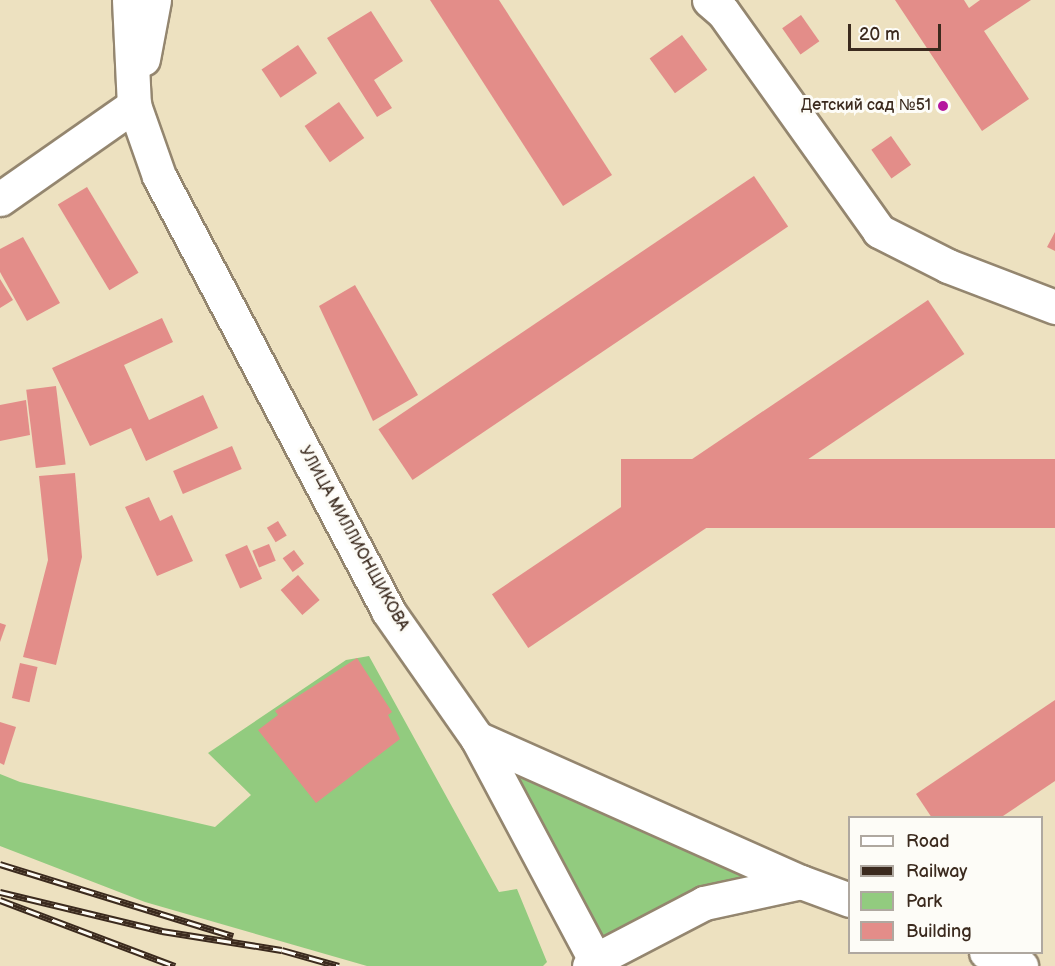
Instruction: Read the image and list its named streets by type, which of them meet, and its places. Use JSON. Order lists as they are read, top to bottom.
{
  "streets": {
    "street": ["УЛИЦА МИЛЛИОНЩИКОВА"]
  },
  "places": ["Детский сад №51"],
  "legend": [
    "Road",
    "Railway",
    "Park",
    "Building"
  ],
  "scale_bar": "20 m"
}
